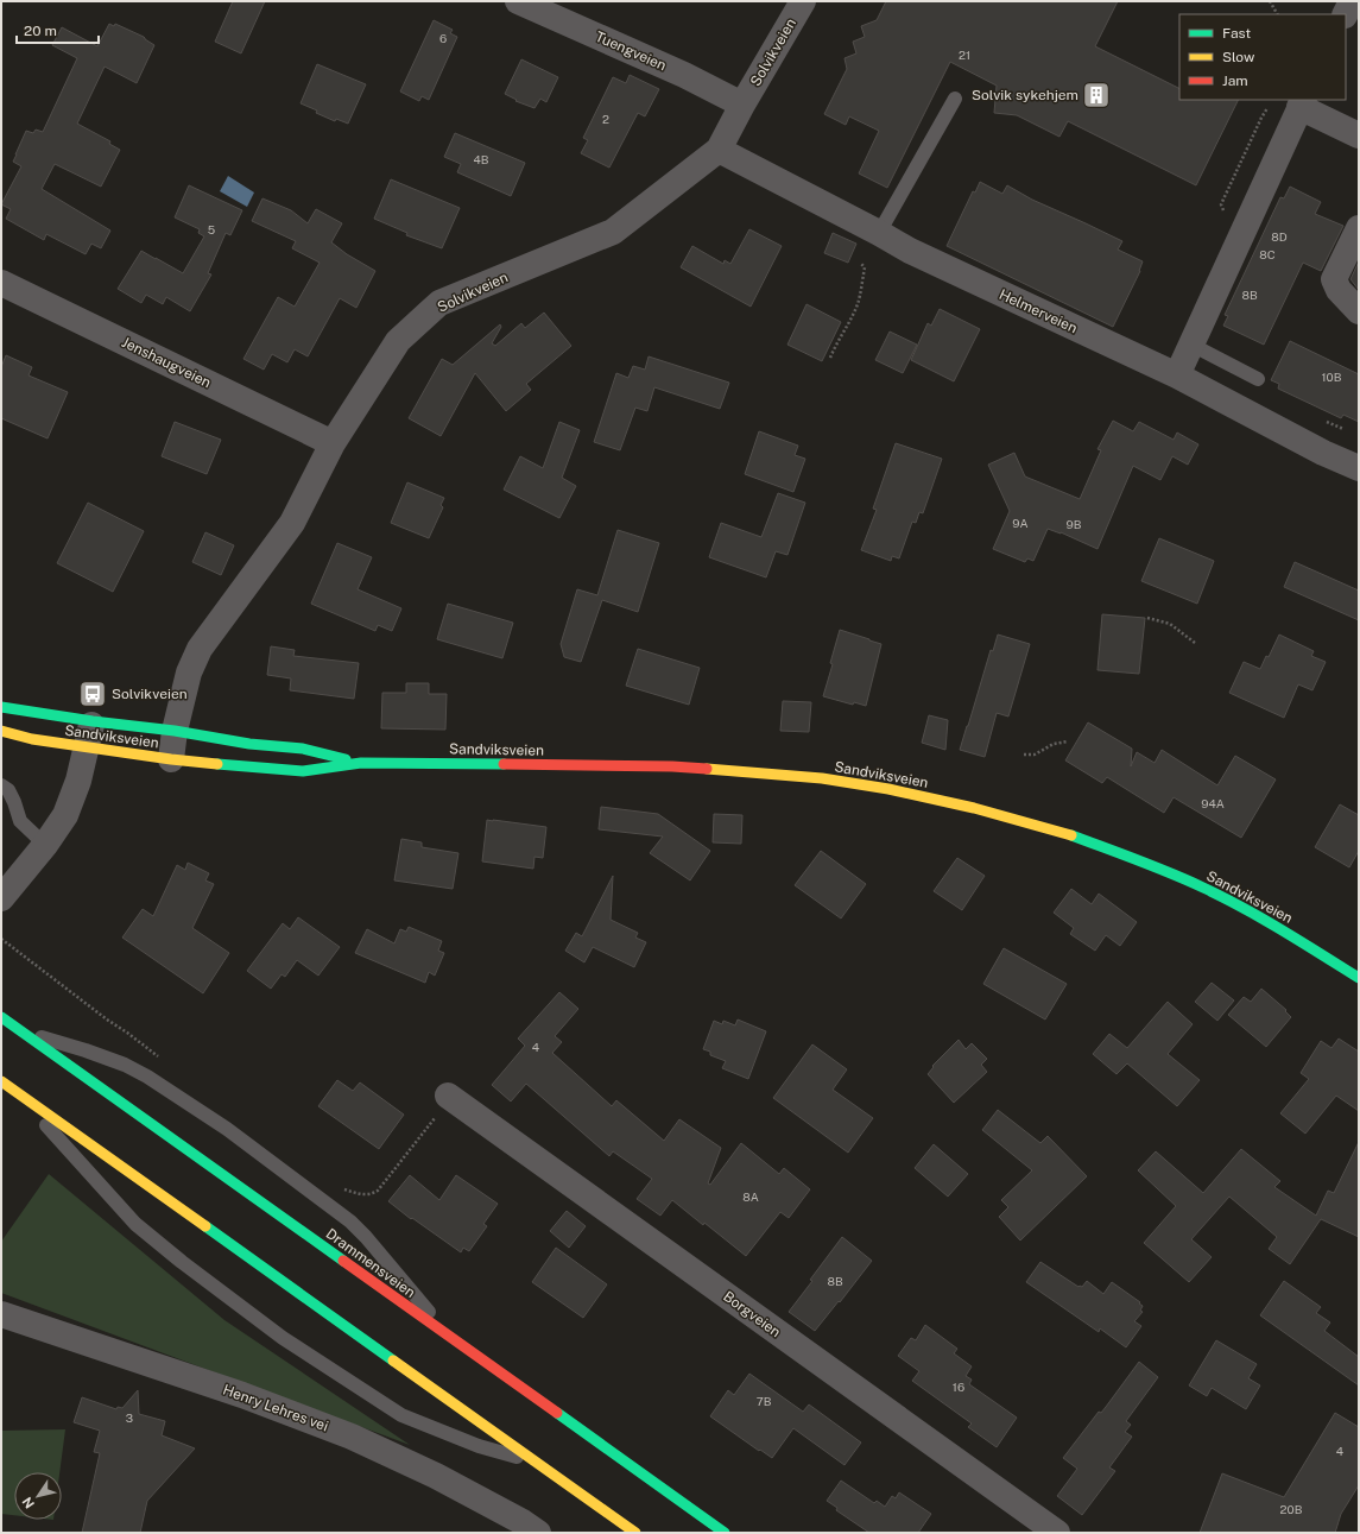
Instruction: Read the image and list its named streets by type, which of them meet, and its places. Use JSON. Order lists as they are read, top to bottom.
{
  "streets": {
    "main road": ["Sandviksveien", "Drammensveien"],
    "street": [
      "Tuengveien",
      "Solvikveien",
      "Helmerveien",
      "Jenshaugveien",
      "Borgveien",
      "Henry Lehres vei"
    ]
  },
  "crossings": [
    ["Tuengveien", "Solvikveien"],
    ["Solvikveien", "Helmerveien"],
    ["Solvikveien", "Jenshaugveien"],
    ["Solvikveien", "Sandviksveien"]
  ],
  "places": {
    "building": ["Solvik sykehjem"],
    "bus stop": ["Solvikveien"]
  },
  "house_numbers": [
    "6",
    "21",
    "2",
    "4B",
    "5",
    "8D",
    "8C",
    "8B",
    "10B",
    "9A",
    "9B",
    "94A",
    "4",
    "8A",
    "8B",
    "16",
    "7B",
    "3",
    "4",
    "20B"
  ],
  "legend": ["Fast", "Slow", "Jam"],
  "scale_bar": "20 m",
  "north": "bottom left"
}
